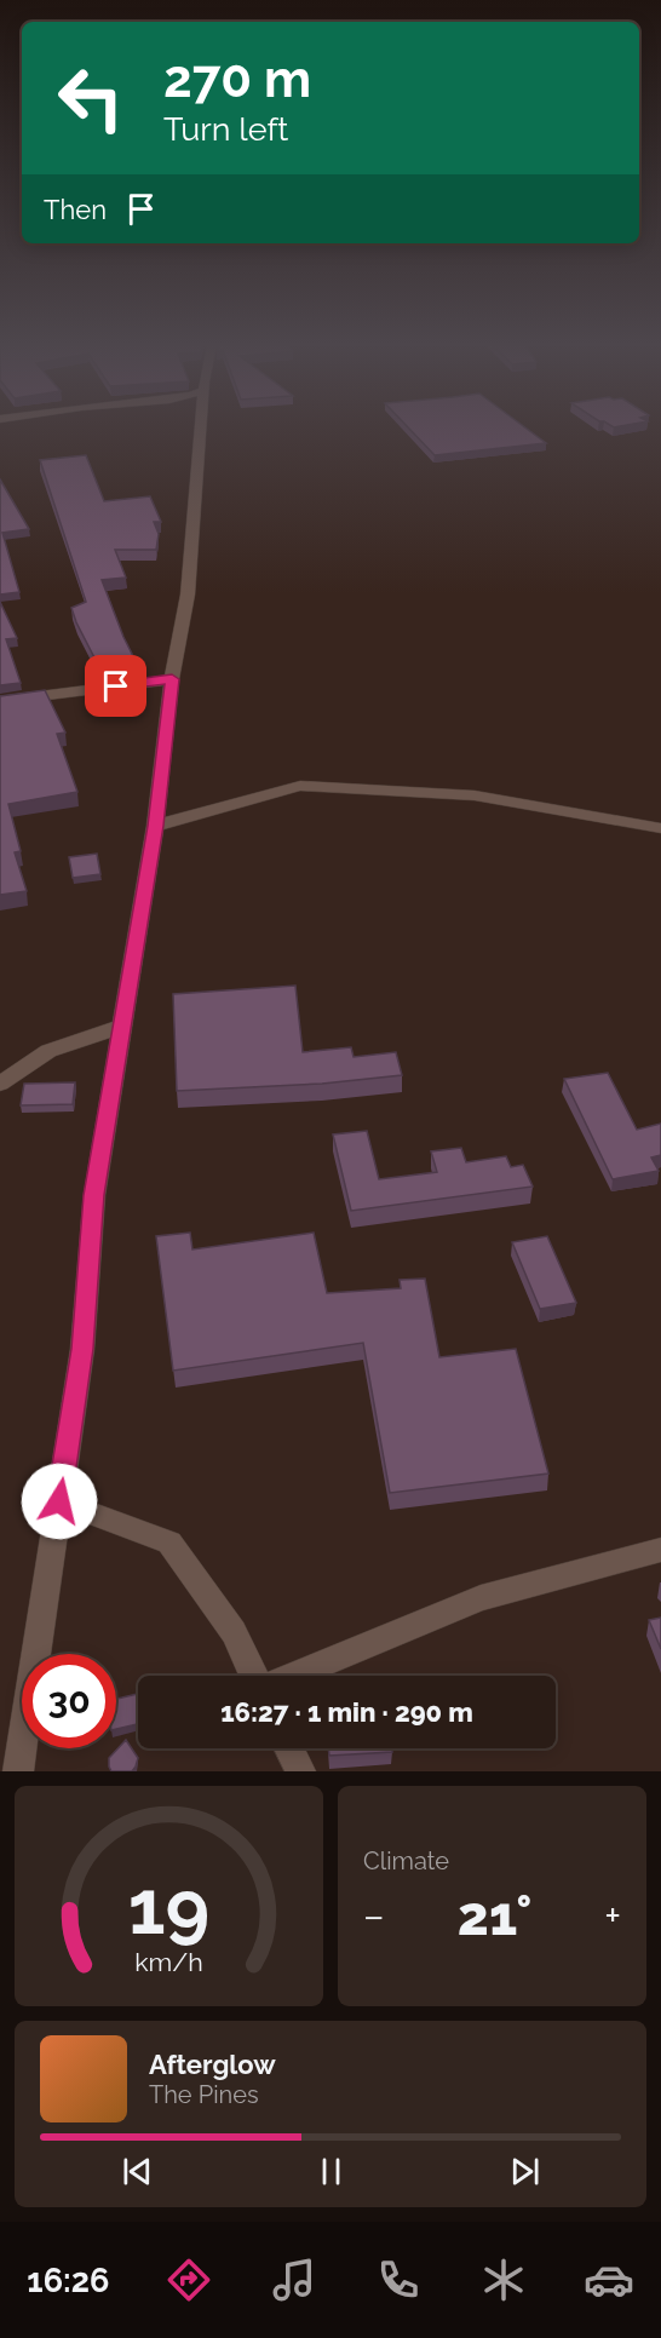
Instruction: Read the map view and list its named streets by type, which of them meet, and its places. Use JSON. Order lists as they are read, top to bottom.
{
  "page": {
    "turn": ["270 m", "Turn left"],
    "then": "Then",
    "limit": "30",
    "trip": "16:27 · 1 min · 290 m",
    "tile": "Climate",
    "heat": ["−", "21°", "+"],
    "song": ["Afterglow", "The Pines"],
    "tabs": "16:26",
    "gauge": ["19", "km/h"]
  }
}
